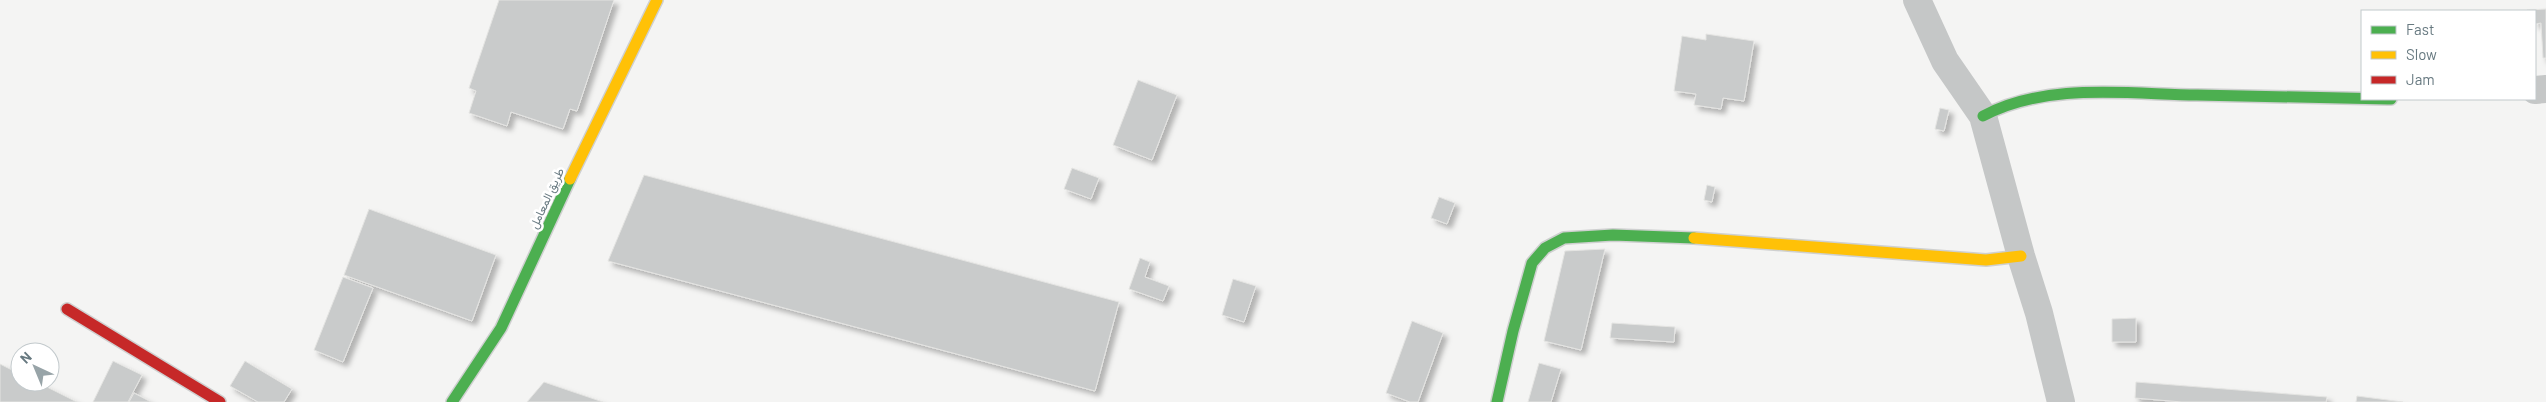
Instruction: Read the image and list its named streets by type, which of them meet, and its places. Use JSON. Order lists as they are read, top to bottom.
{
  "streets": {
    "street": ["طريق المعامل"]
  },
  "legend": ["Fast", "Slow", "Jam"],
  "north": "top left"
}
